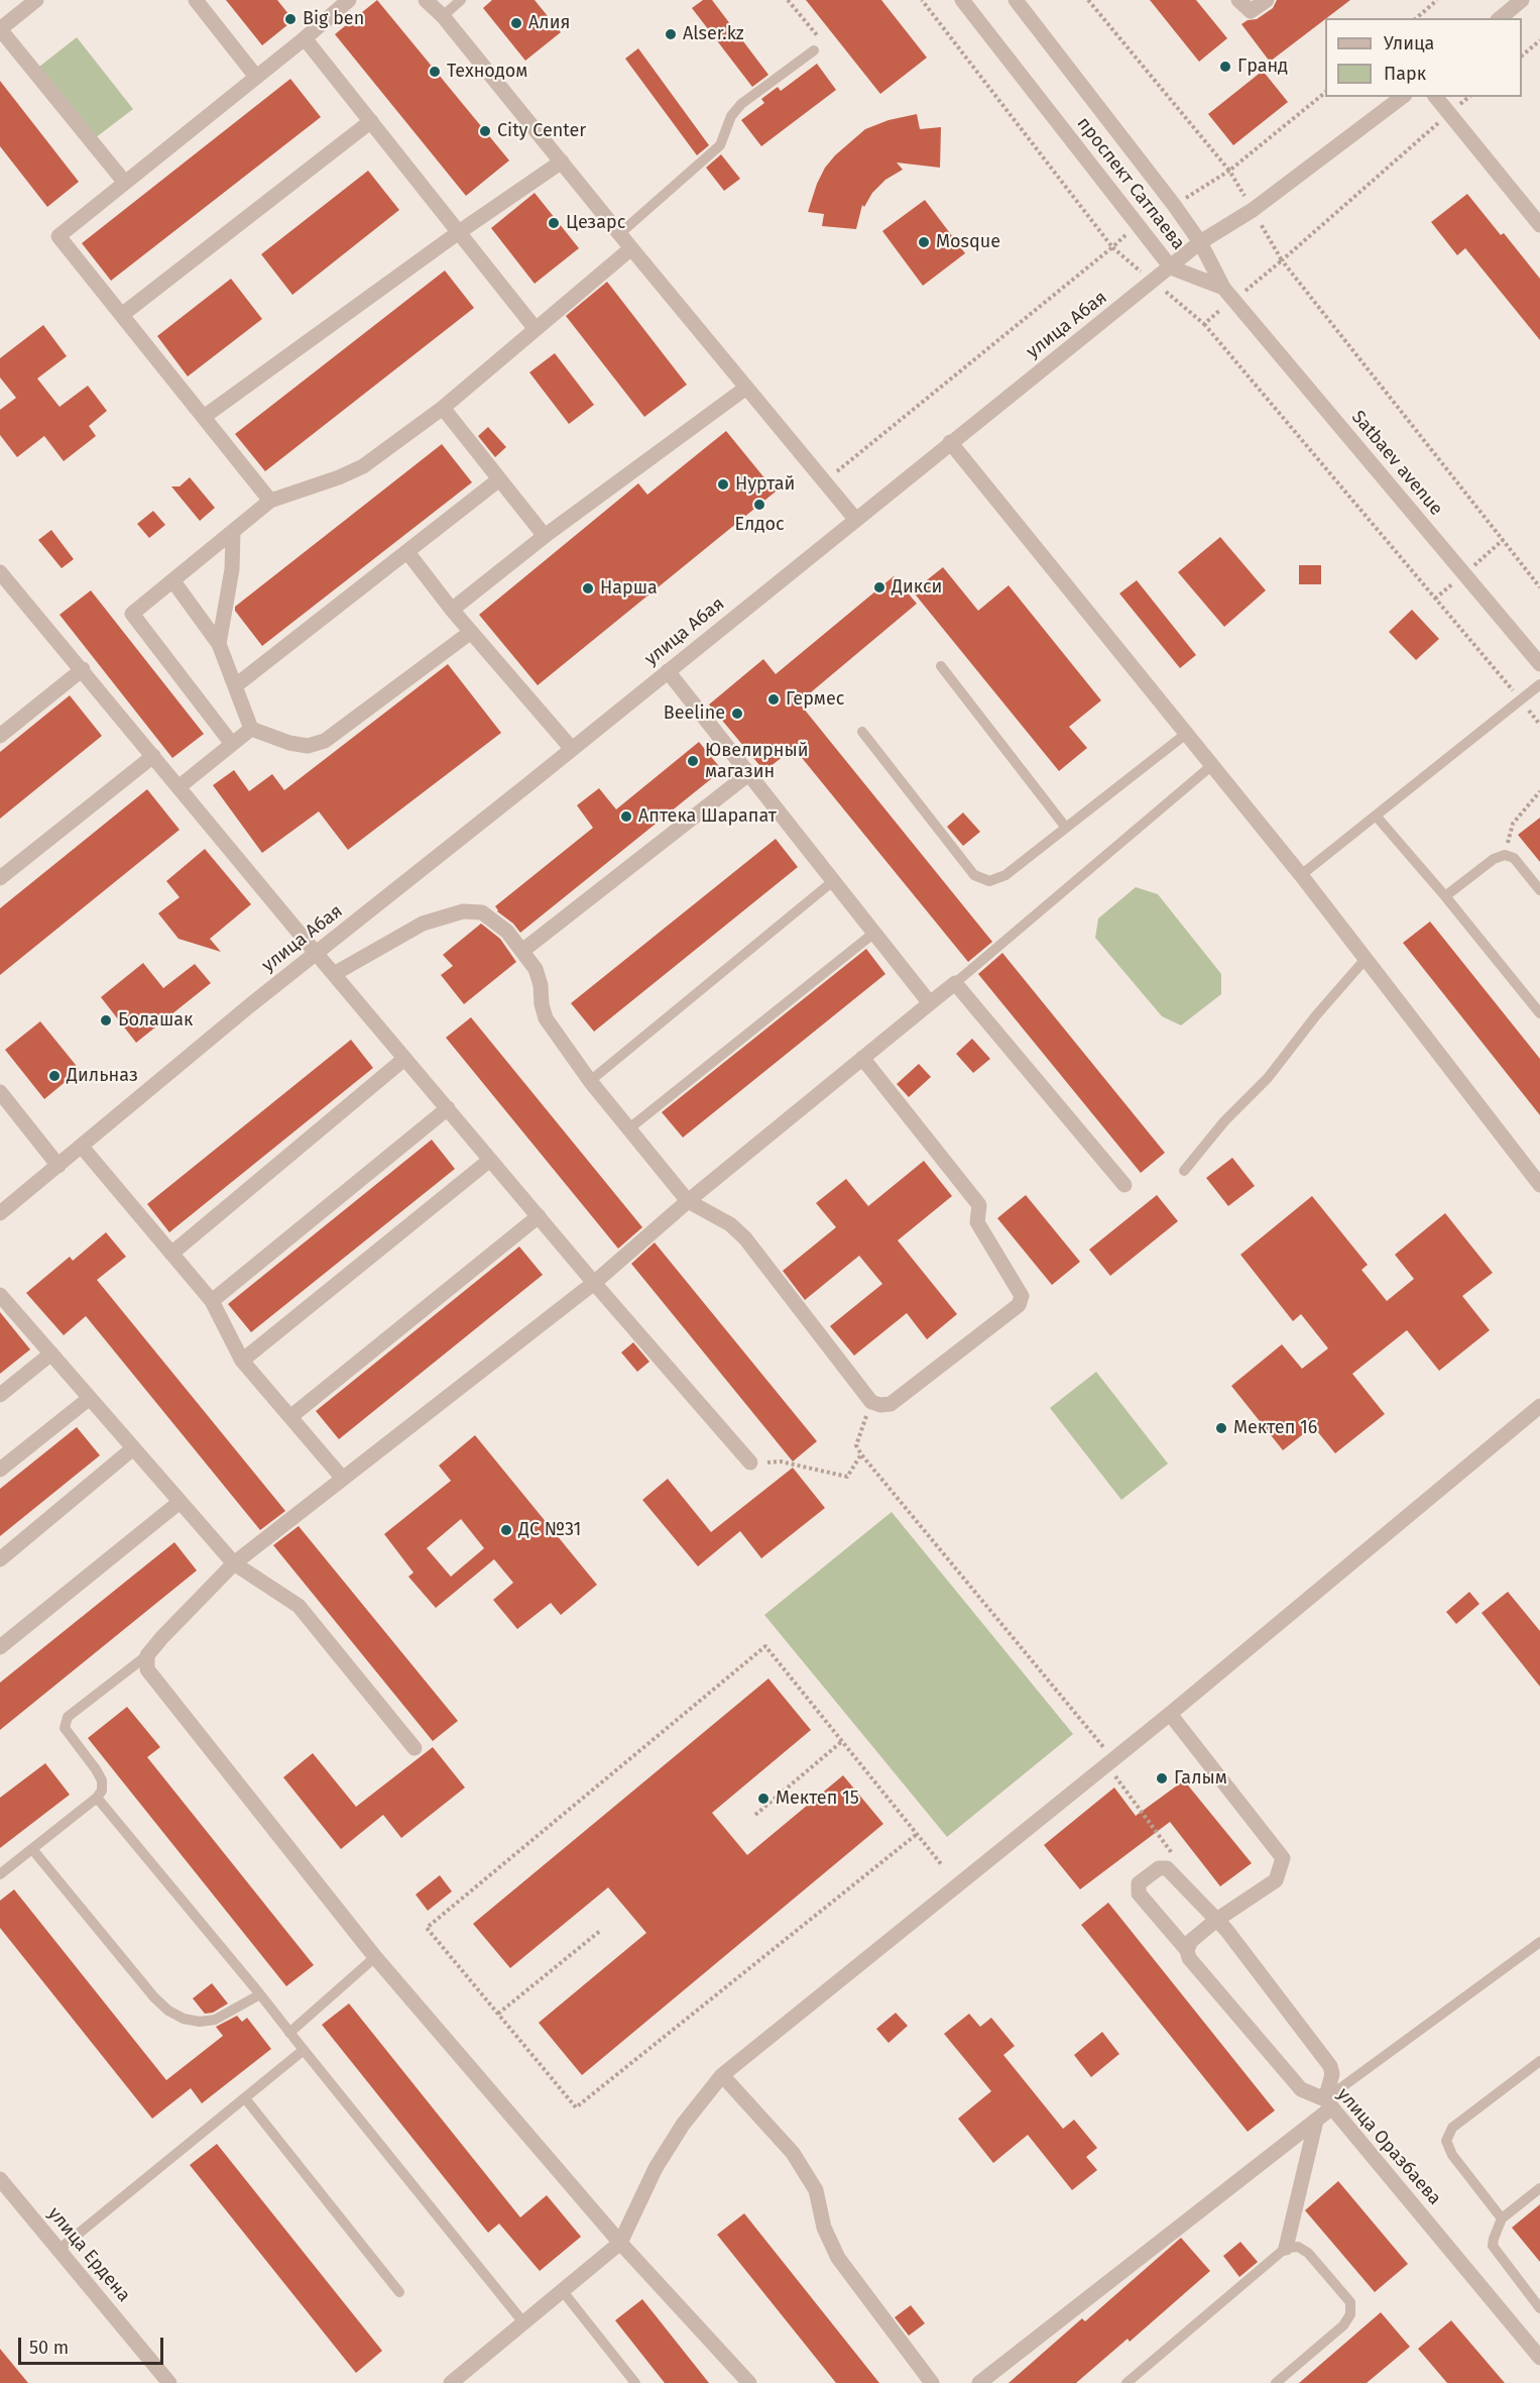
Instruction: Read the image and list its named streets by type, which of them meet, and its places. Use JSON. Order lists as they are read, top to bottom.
{
  "streets": {
    "street": [
      "проспект Сатпаева",
      "улица Абая",
      "Satbaev avenue",
      "улица Оразбаева",
      "улица Ердена"
    ]
  },
  "crossings": [
    ["проспект Сатпаева", "улица Абая"],
    ["проспект Сатпаева", "Satbaev avenue"]
  ],
  "places": [
    "Big ben",
    "Алия",
    "Alser.kz",
    "Гранд",
    "Технодом",
    "City Center",
    "Цезарс",
    "Mosque",
    "Нуртай",
    "Елдос",
    "Дикси",
    "Нарша",
    "Гермес",
    "Beeline",
    "Ювелирный магазин",
    "Аптека Шарапат",
    "Болашак",
    "Дильназ",
    "Мектеп 16",
    "ДС №31",
    "Галым",
    "Мектеп 15"
  ],
  "legend": ["Улица", "Парк"],
  "scale_bar": "50 m"
}
